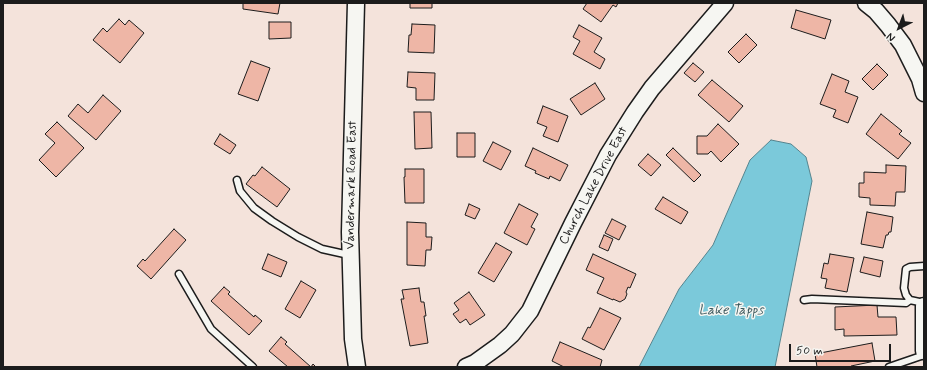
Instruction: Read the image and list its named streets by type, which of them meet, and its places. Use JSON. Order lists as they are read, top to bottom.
{
  "streets": {
    "street": ["Vandermark Road East", "Church Lake Drive East"]
  },
  "water": ["Lake Tapps"],
  "scale_bar": "50 m",
  "north": "bottom left"
}
